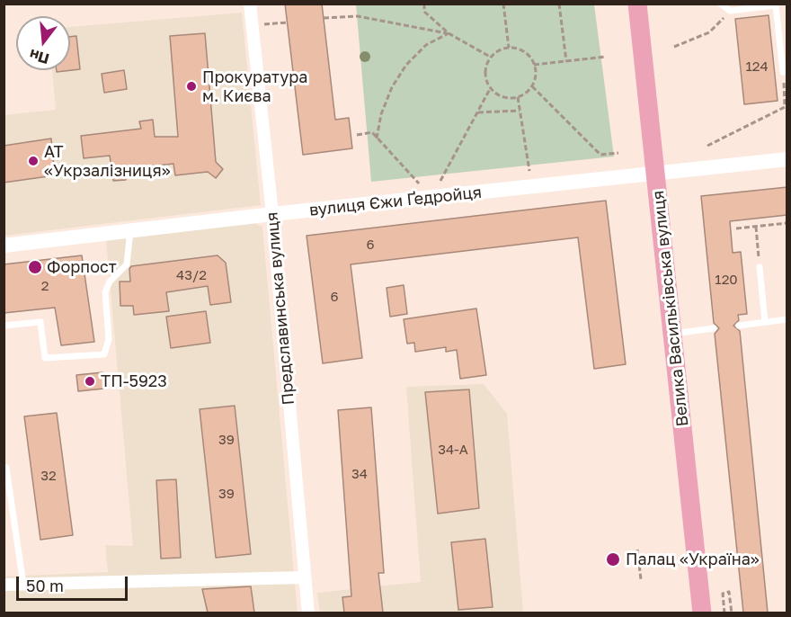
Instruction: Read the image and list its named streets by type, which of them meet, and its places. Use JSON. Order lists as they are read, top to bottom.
{
  "streets": {
    "main road": ["Велика Васильківська вулиця"],
    "street": ["вулиця Єжи Ґедройця", "Предславинська вулиця"]
  },
  "crossings": [
    ["вулиця Єжи Ґедройця", "Предславинська вулиця"],
    ["вулиця Єжи Ґедройця", "Велика Васильківська вулиця"]
  ],
  "places": [
    "Прокуратура м. Києва",
    "АТ «Укрзалізниця»",
    "Форпост",
    "ТП-5923",
    "Палац «Україна»"
  ],
  "house_numbers": [
    "124",
    "6",
    "43/2",
    "120",
    "2",
    "6",
    "39",
    "34-А",
    "34",
    "32",
    "39"
  ],
  "scale_bar": "50 m",
  "north": "bottom"
}
